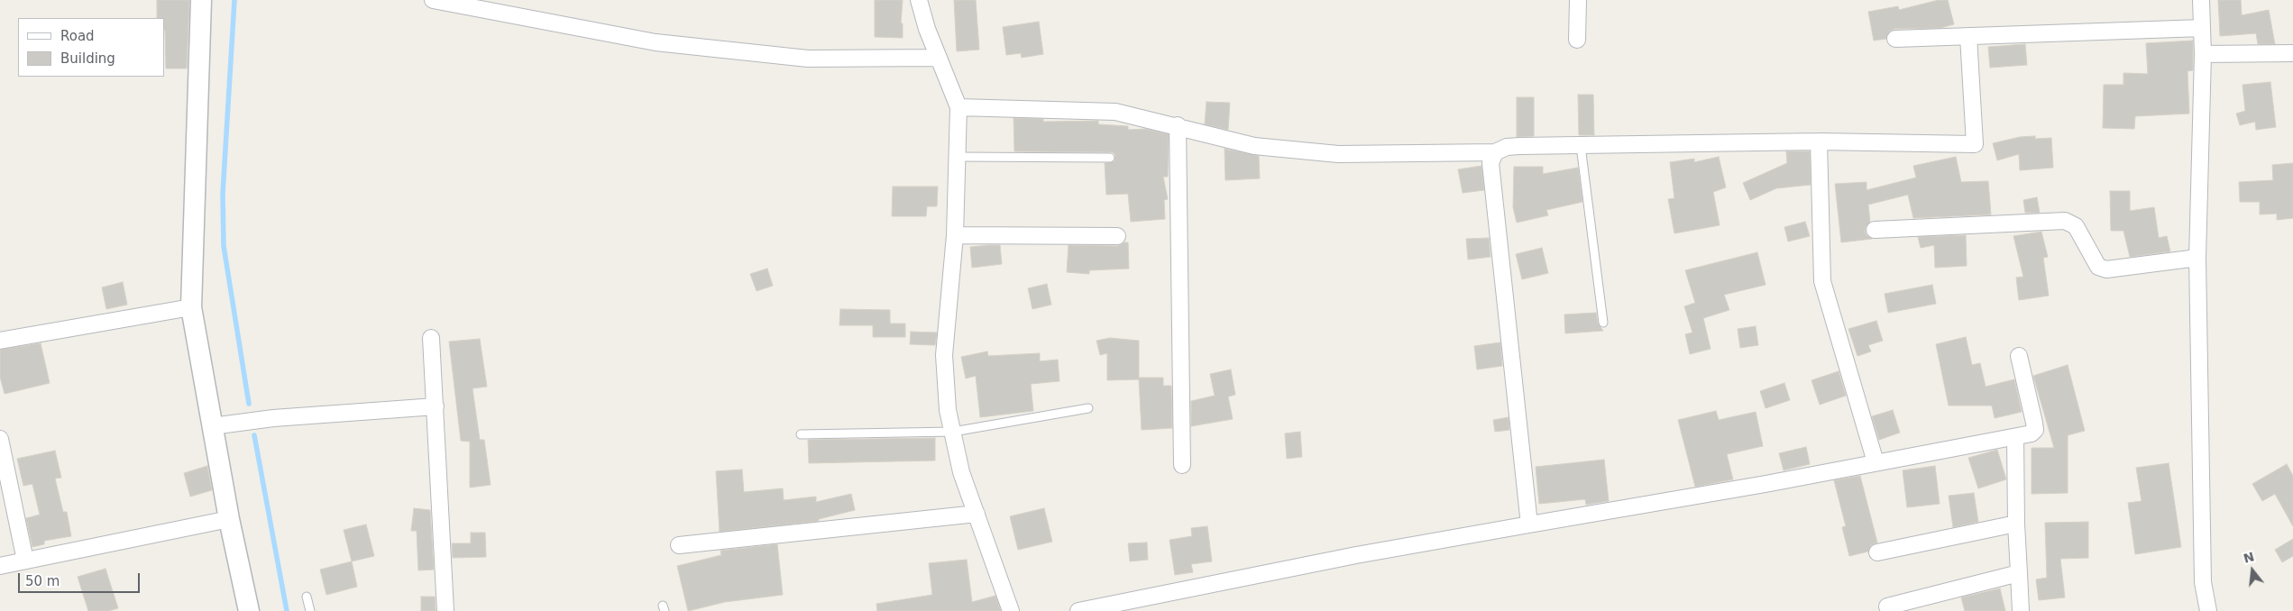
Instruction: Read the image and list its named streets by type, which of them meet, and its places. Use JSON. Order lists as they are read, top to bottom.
{
  "legend": ["Road", "Building"],
  "scale_bar": "50 m",
  "north": "top"
}
